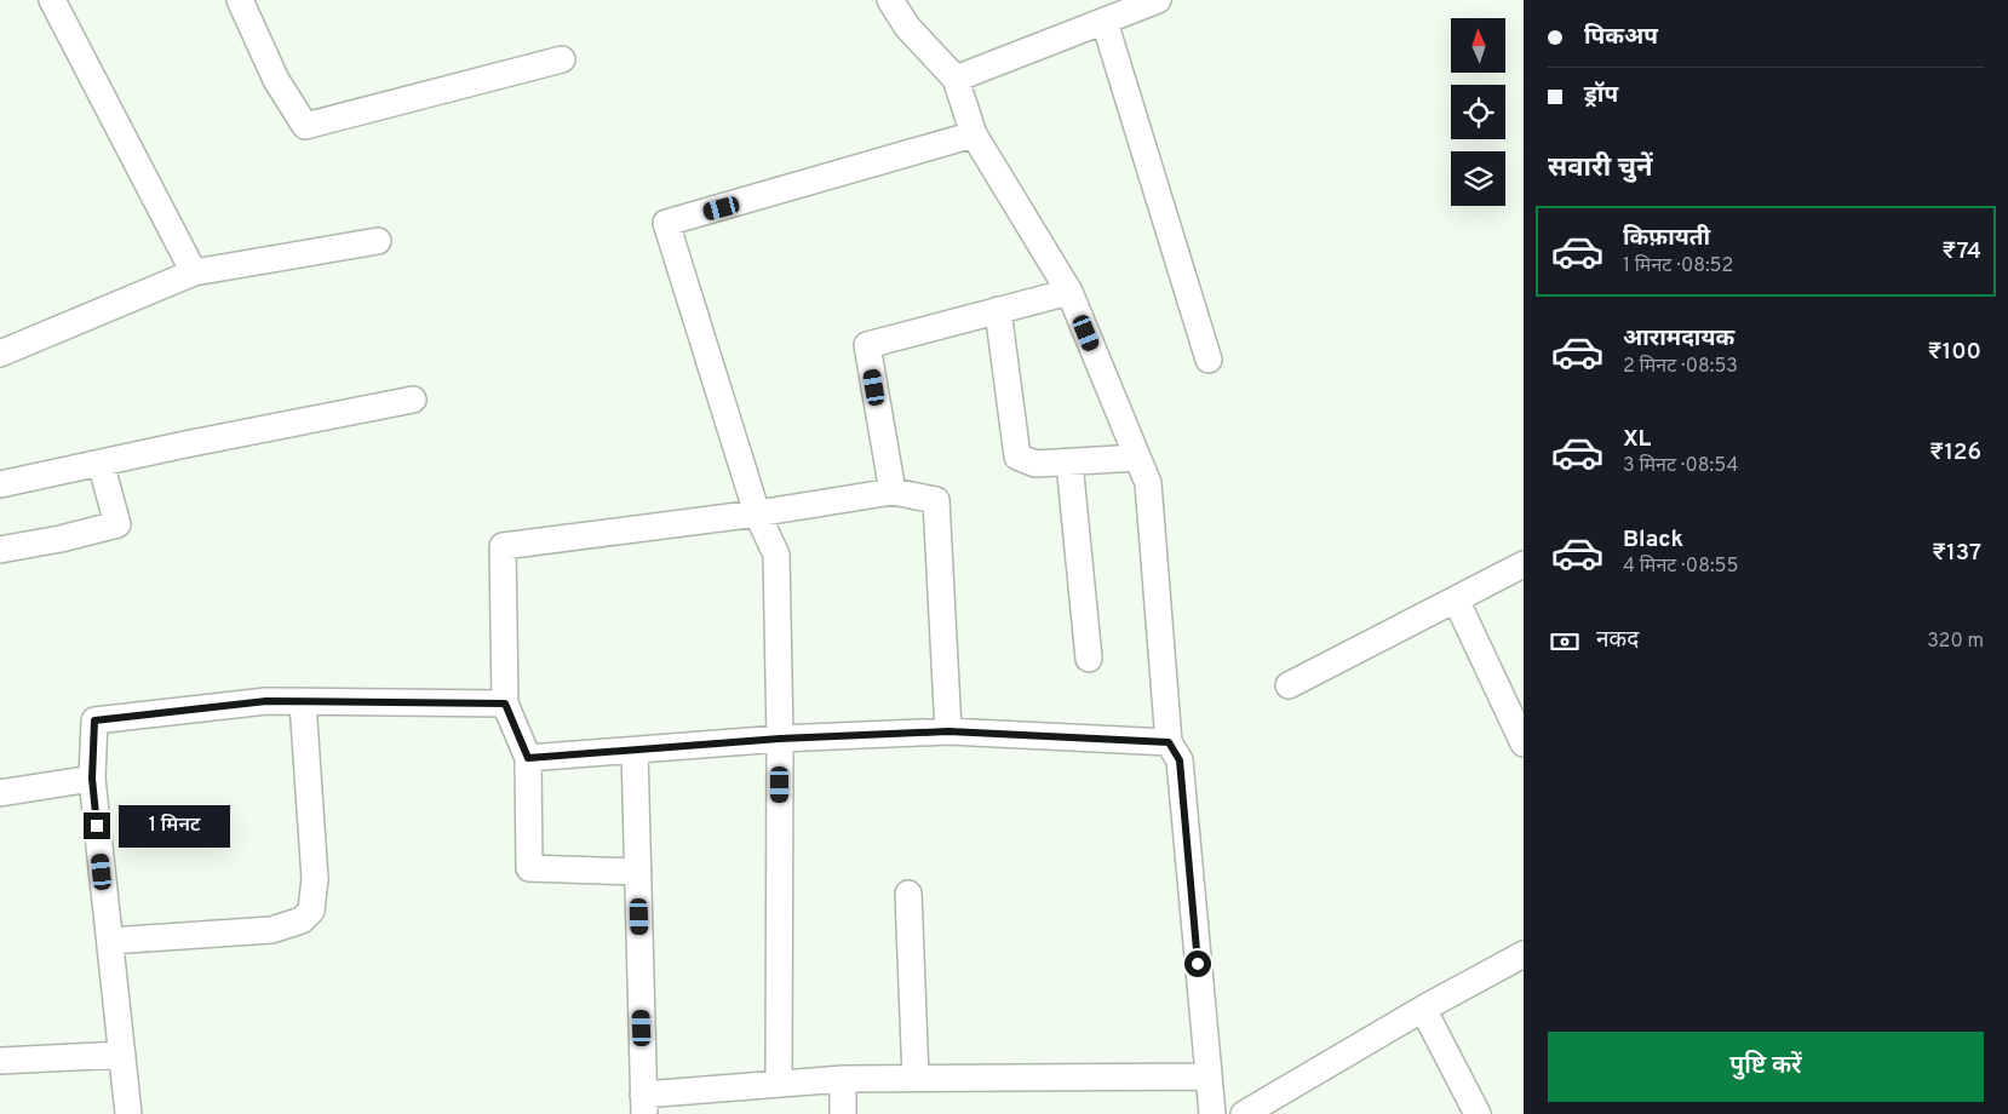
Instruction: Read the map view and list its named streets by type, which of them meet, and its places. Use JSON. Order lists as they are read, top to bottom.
{
  "north": "top",
  "page": {
    "banner": ["पिकअप", "ड्रॉप"],
    "heading": "सवारी चुनें",
    "list": [
      {
        "name": "किफ़ायती",
        "note": "1 मिनट · 08:52",
        "value": "₹74"
      },
      {
        "name": "आरामदायक",
        "note": "2 मिनट · 08:53",
        "value": "₹100"
      },
      {
        "name": "XL",
        "note": "3 मिनट · 08:54",
        "value": "₹126"
      },
      {
        "name": "Black",
        "note": "4 मिनट · 08:55",
        "value": "₹137"
      }
    ],
    "pay": ["नकद", "320 m"],
    "bubble": "1 मिनट",
    "buttons": "पुष्टि करें"
  }
}
